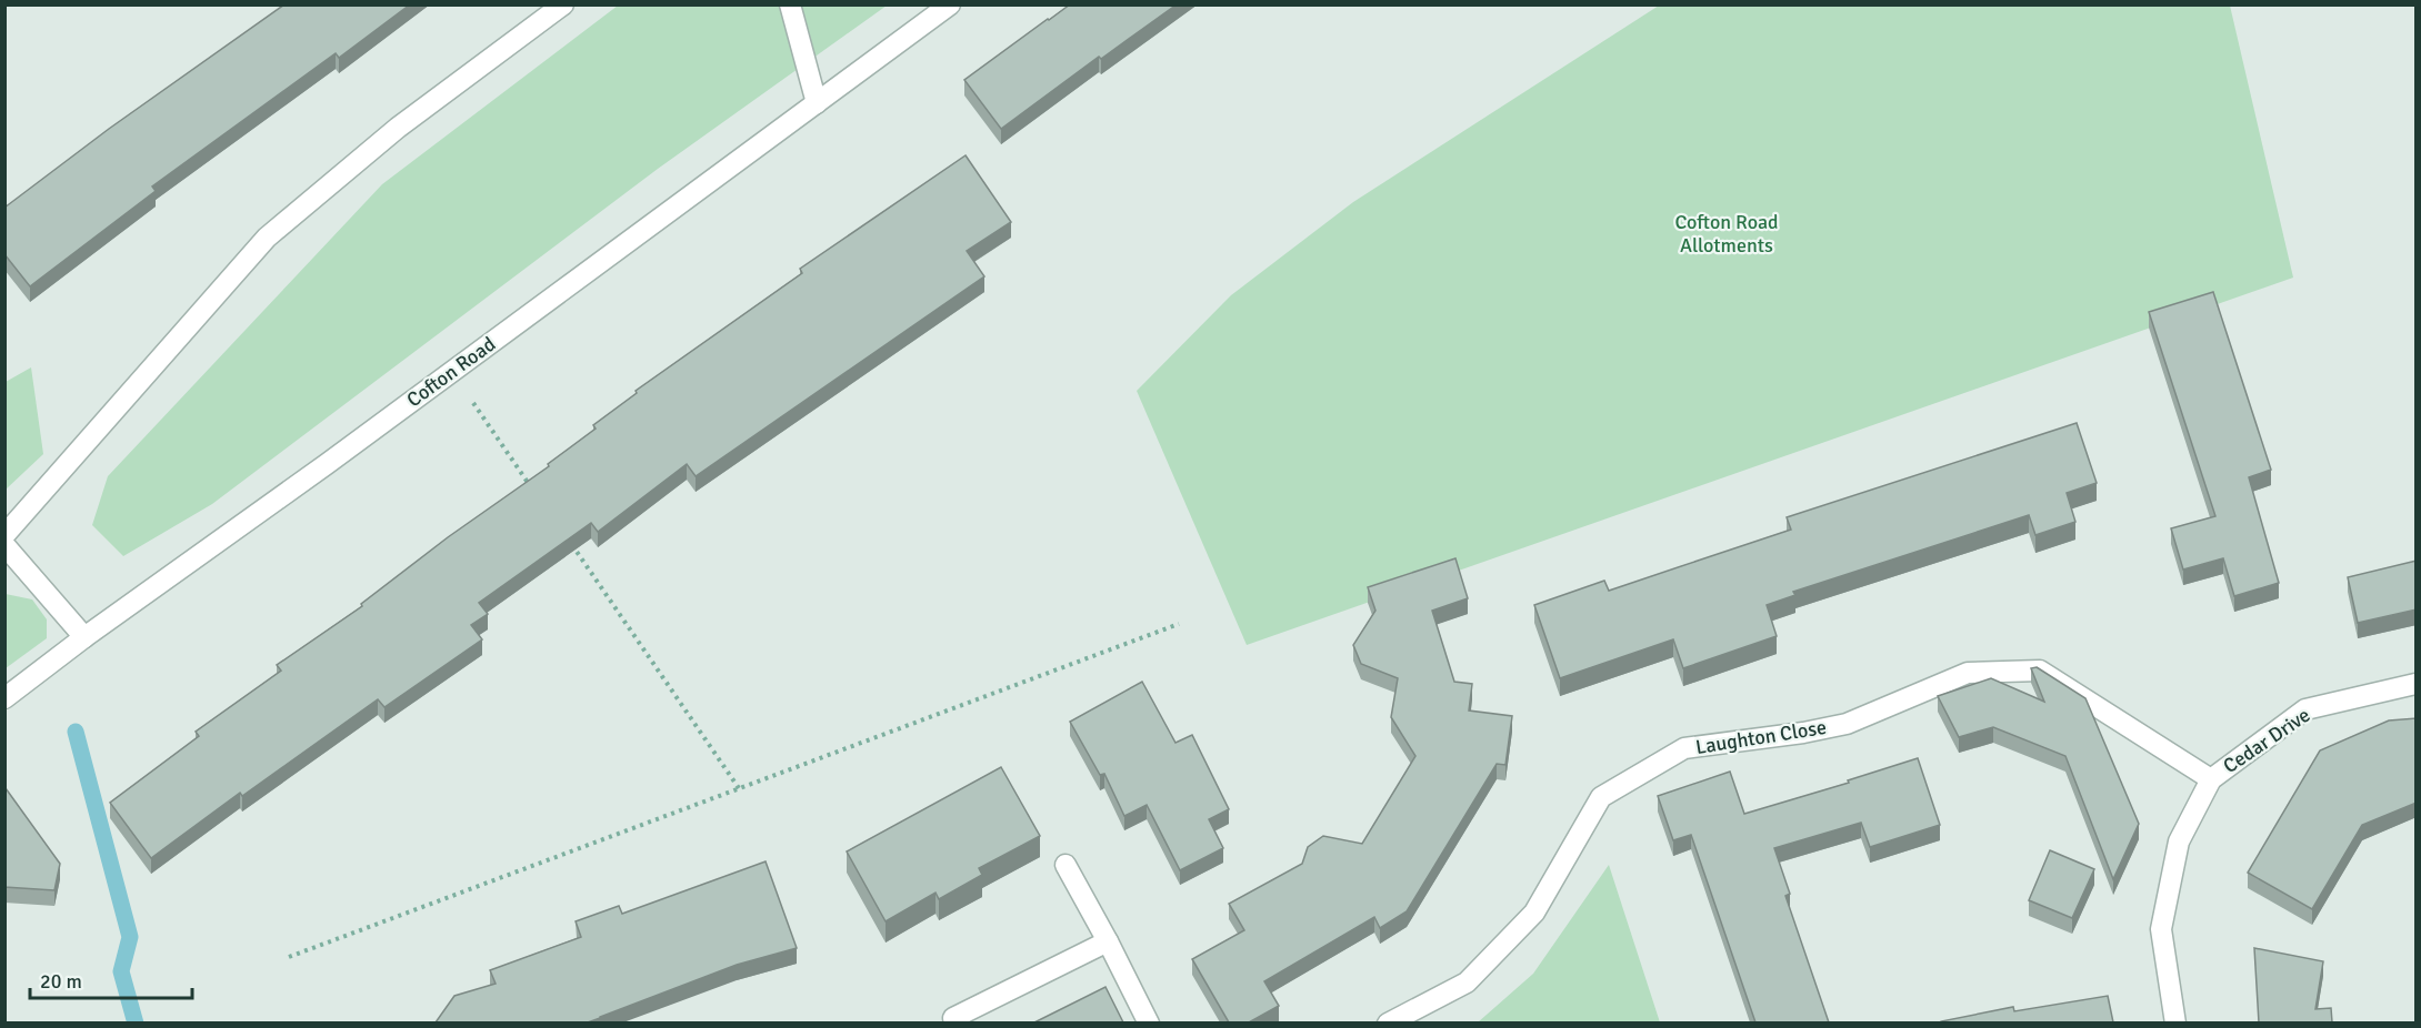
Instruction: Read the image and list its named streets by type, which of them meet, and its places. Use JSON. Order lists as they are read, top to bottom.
{
  "streets": {
    "street": ["Cofton Road", "Laughton Close", "Cedar Drive"]
  },
  "crossings": [
    ["Laughton Close", "Cedar Drive"]
  ],
  "parks": ["Cofton Road Allotments"],
  "scale_bar": "20 m"
}
